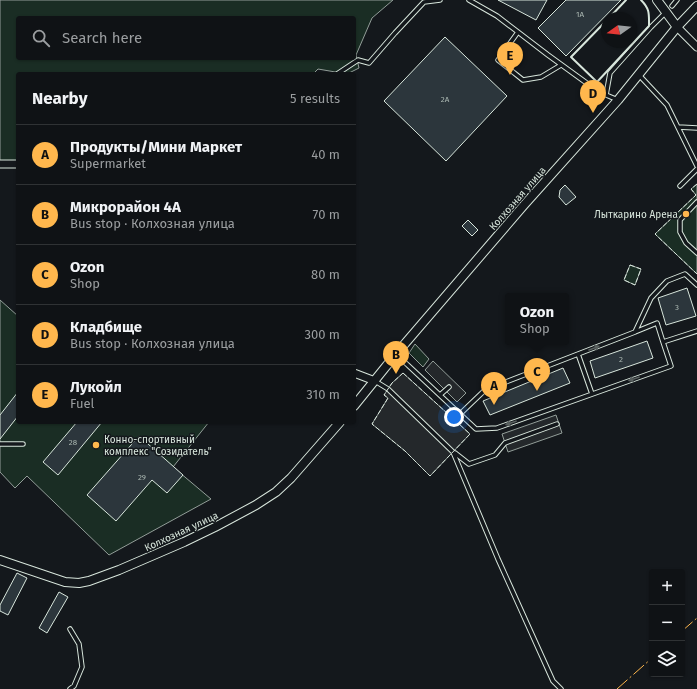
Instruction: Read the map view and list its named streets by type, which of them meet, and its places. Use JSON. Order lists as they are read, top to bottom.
{
  "streets": {
    "street": ["Колхозная улица"]
  },
  "places": ["Лыткарино Арена", "Конно-спортивный комплекс \"Созидатель\""],
  "house_numbers": [
    "1А",
    "2А",
    "3",
    "2",
    "28",
    "29"
  ],
  "north": "left",
  "page": {
    "search": "Search here",
    "pins": [
      "E",
      "D",
      "B",
      "C",
      "A"
    ],
    "heading": ["Nearby", "5 results"],
    "list": [
      {
        "mark": "A",
        "name": "Продукты/Мини Маркет",
        "note": "Supermarket",
        "value": "40 m"
      },
      {
        "mark": "B",
        "name": "Микрорайон 4А",
        "note": "Bus stop · Колхозная улица",
        "value": "70 m"
      },
      {
        "mark": "C",
        "name": "Ozon",
        "note": "Shop",
        "value": "80 m"
      },
      {
        "mark": "D",
        "name": "Кладбище",
        "note": "Bus stop · Колхозная улица",
        "value": "300 m"
      },
      {
        "mark": "E",
        "name": "Лукойл",
        "note": "Fuel",
        "value": "310 m"
      }
    ],
    "popup": ["Ozon", "Shop"],
    "map_buttons": ["+", "−"]
  }
}
